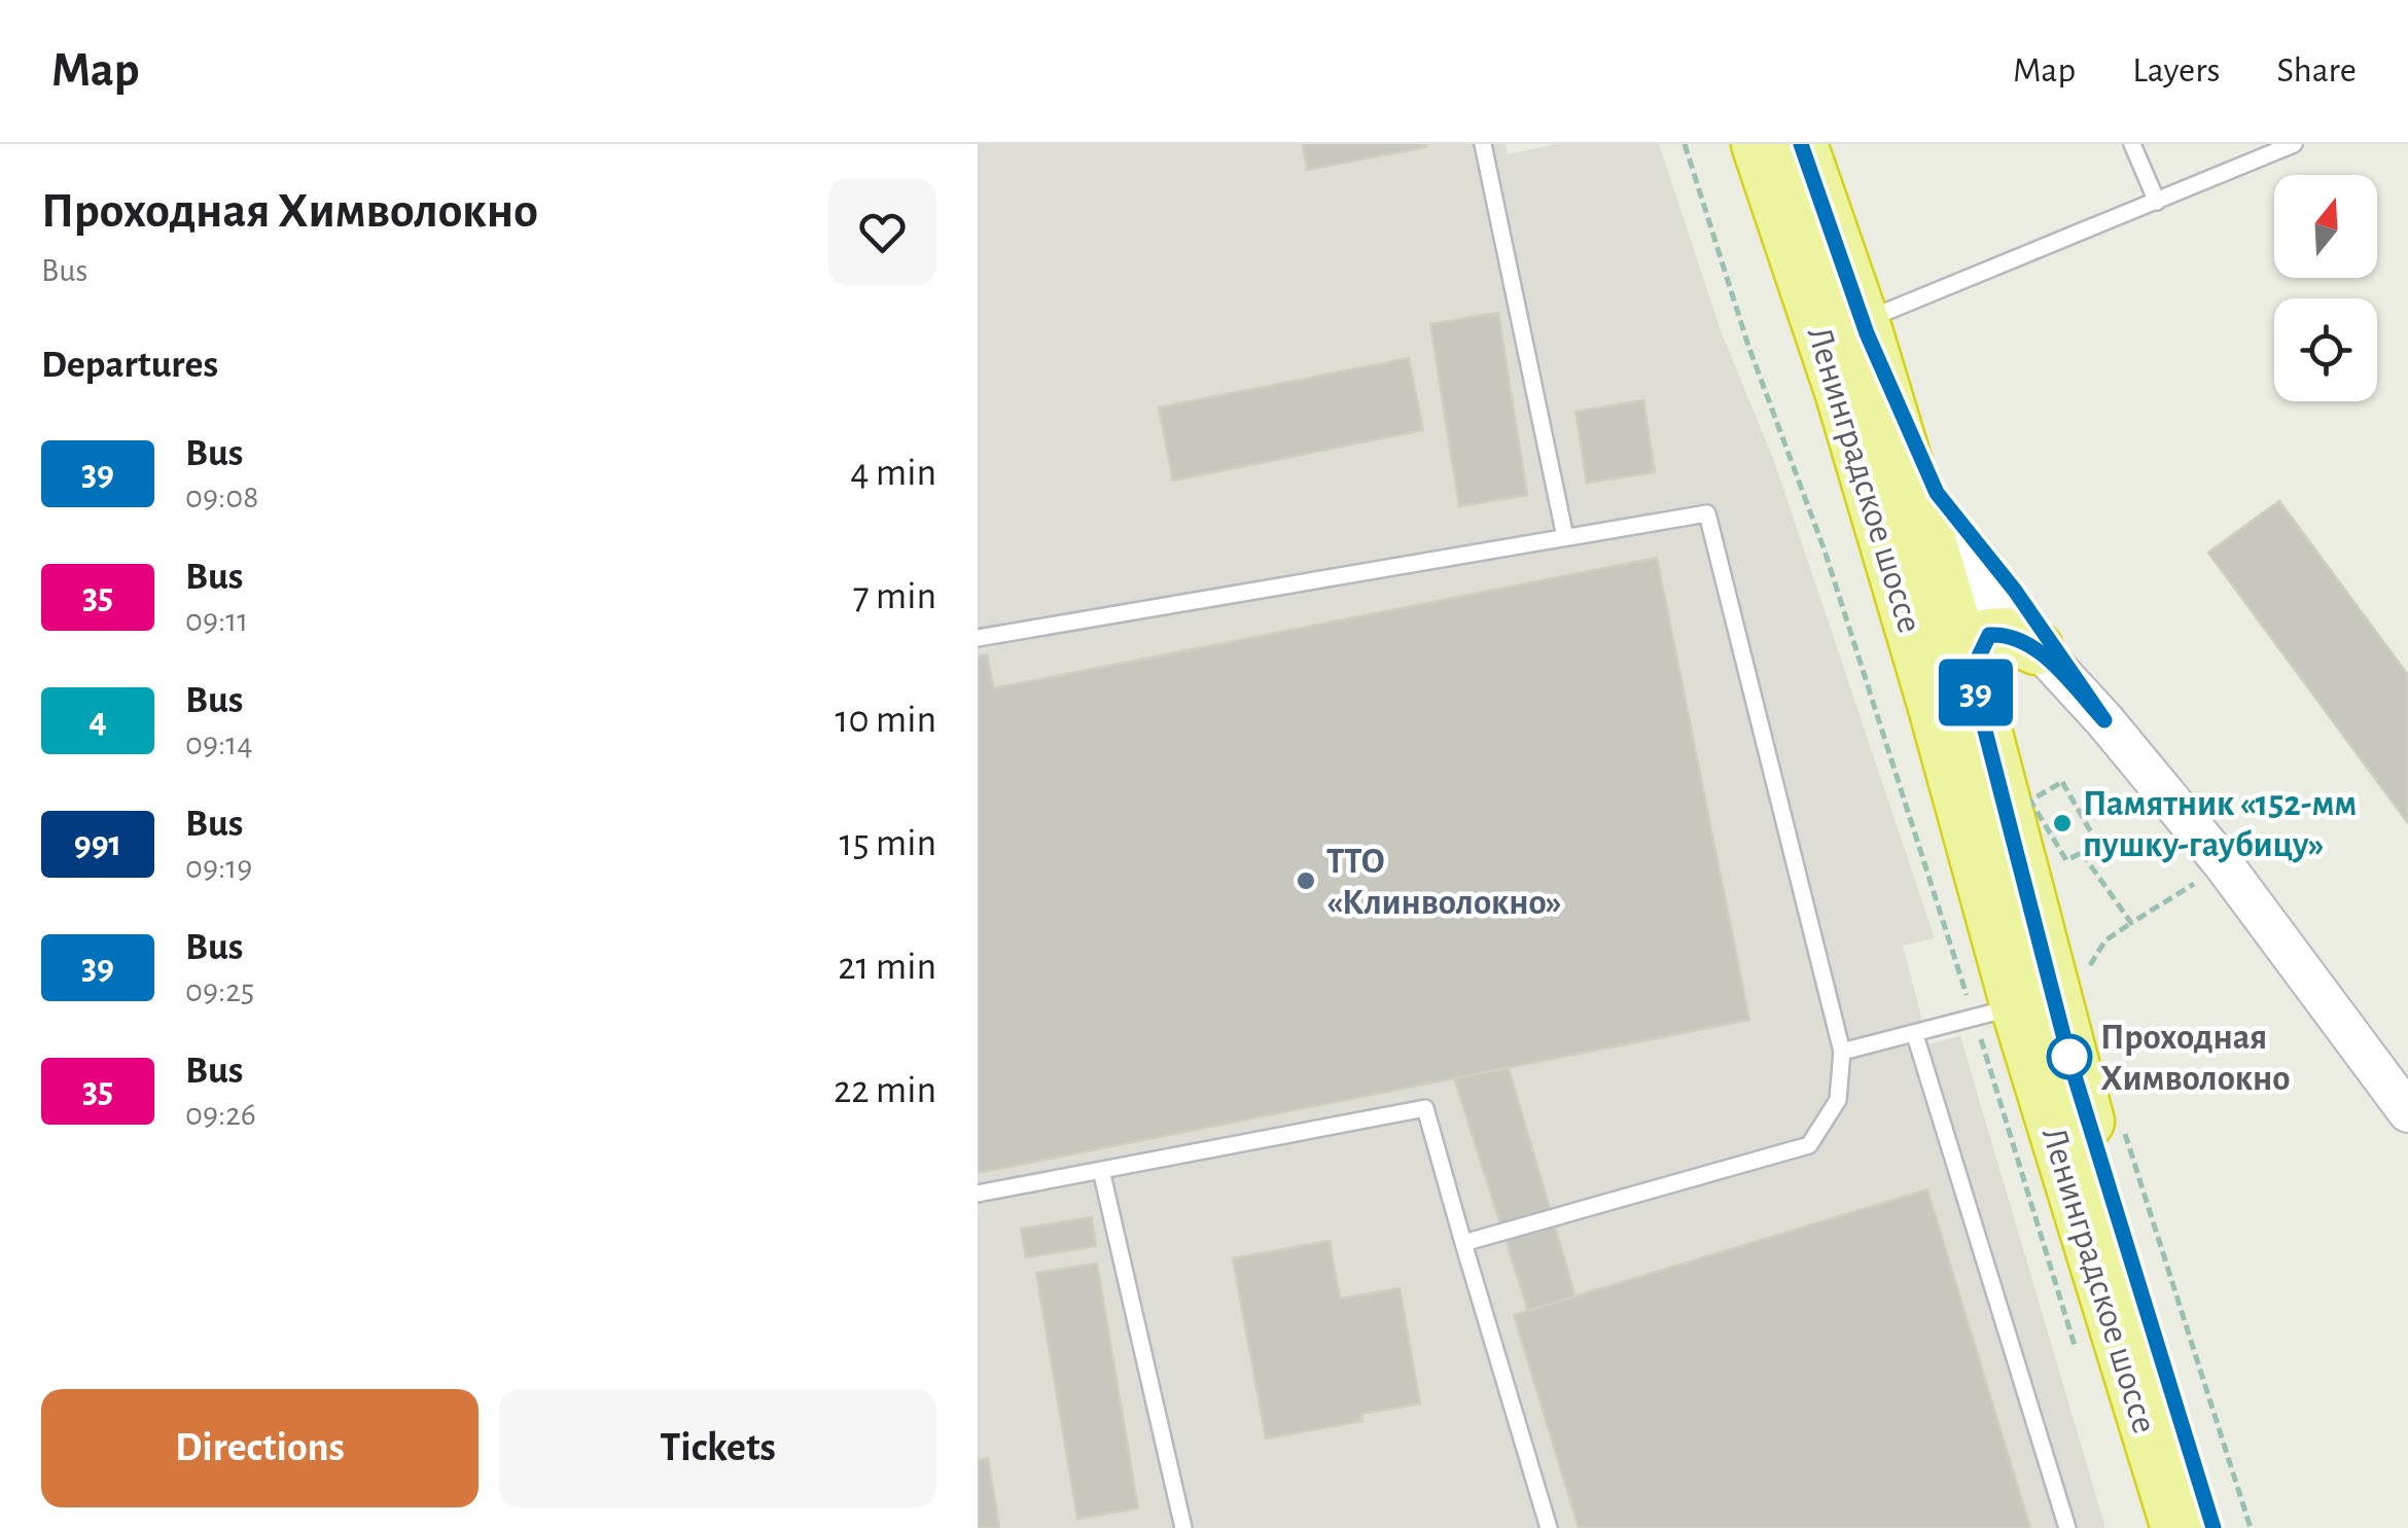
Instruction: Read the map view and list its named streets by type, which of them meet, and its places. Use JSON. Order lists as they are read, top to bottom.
{
  "streets": {
    "highway": ["Ленинградское шоссе"]
  },
  "places": ["Памятник «152-мм пушку-гаубицу»", "ТТО «Клинволокно»", "Проходная Химволокно"],
  "lines": ["bus line 39"],
  "north": "top",
  "page": {
    "header": "Map",
    "nav": ["Map", "Layers", "Share"],
    "heading": [
      ["Проходная Химволокно", "Bus"],
      "Departures"
    ],
    "on_map": "39",
    "list": [
      {
        "mark": "39",
        "name": "Bus",
        "note": "09:08",
        "value": "4 min"
      },
      {
        "mark": "35",
        "name": "Bus",
        "note": "09:11",
        "value": "7 min"
      },
      {
        "mark": "4",
        "name": "Bus",
        "note": "09:14",
        "value": "10 min"
      },
      {
        "mark": "991",
        "name": "Bus",
        "note": "09:19",
        "value": "15 min"
      },
      {
        "mark": "39",
        "name": "Bus",
        "note": "09:25",
        "value": "21 min"
      },
      {
        "mark": "35",
        "name": "Bus",
        "note": "09:26",
        "value": "22 min"
      }
    ],
    "buttons": ["Directions", "Tickets"]
  }
}
